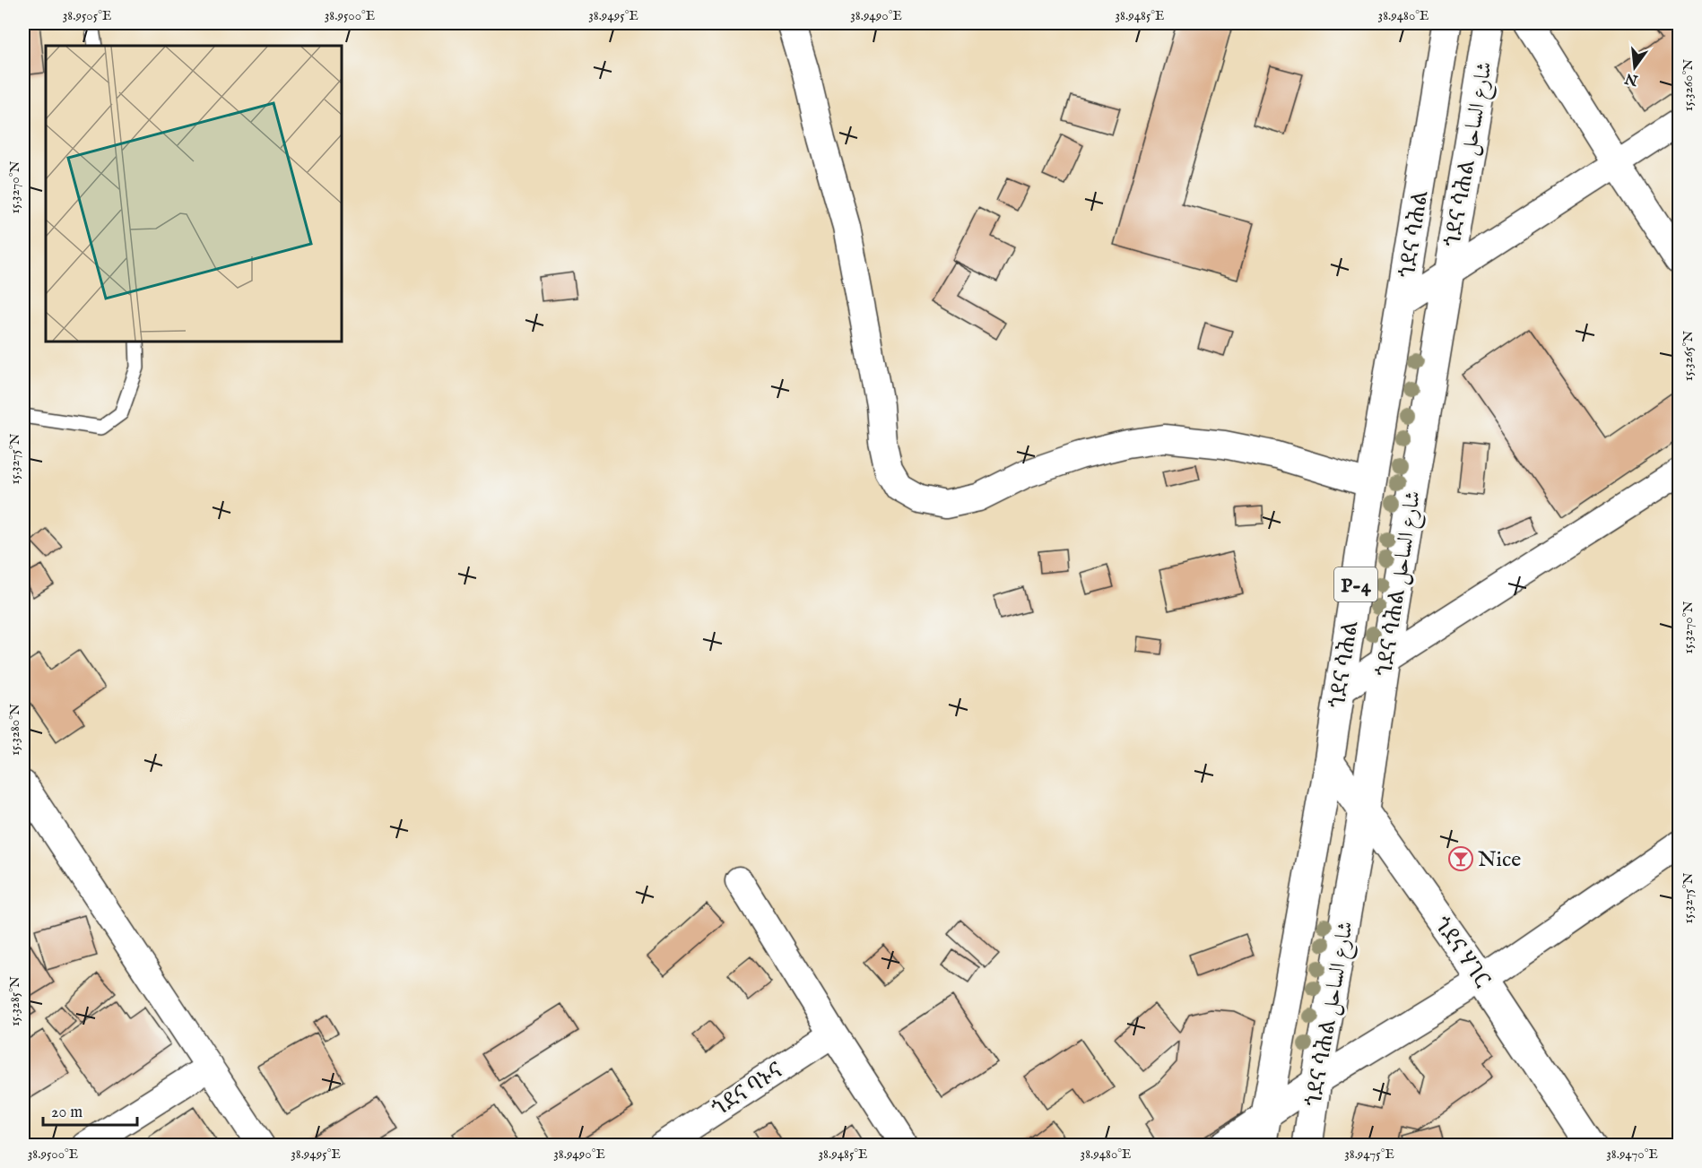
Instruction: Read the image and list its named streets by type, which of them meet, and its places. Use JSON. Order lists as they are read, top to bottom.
{
  "streets": {
    "main road": [
      "ጎደና ሳሕል شارع الساحل",
      "ጎደና ሳሕል",
      "P-4",
      "ጎደና ሃገር"
    ],
    "street": ["ጎደና ባኑና"]
  },
  "crossings": [
    ["ጎደና ሳሕል شارع الساحل", "ጎደና ሃገር"],
    ["ጎደና ሳሕል", "ጎደና ሃገር"]
  ],
  "places": {
    "bar": ["Nice"]
  },
  "scale_bar": "20 m",
  "north": "bottom",
  "coordinates": [
    "38.9505°E",
    "38.9500°E",
    "38.9495°E",
    "38.9490°E",
    "38.9485°E",
    "38.9480°E",
    "15.3260°N",
    "15.3270°N",
    "15.3265°N",
    "15.3275°N",
    "15.3280°N",
    "15.3285°N",
    "38.9475°E",
    "38.9470°E"
  ]
}
